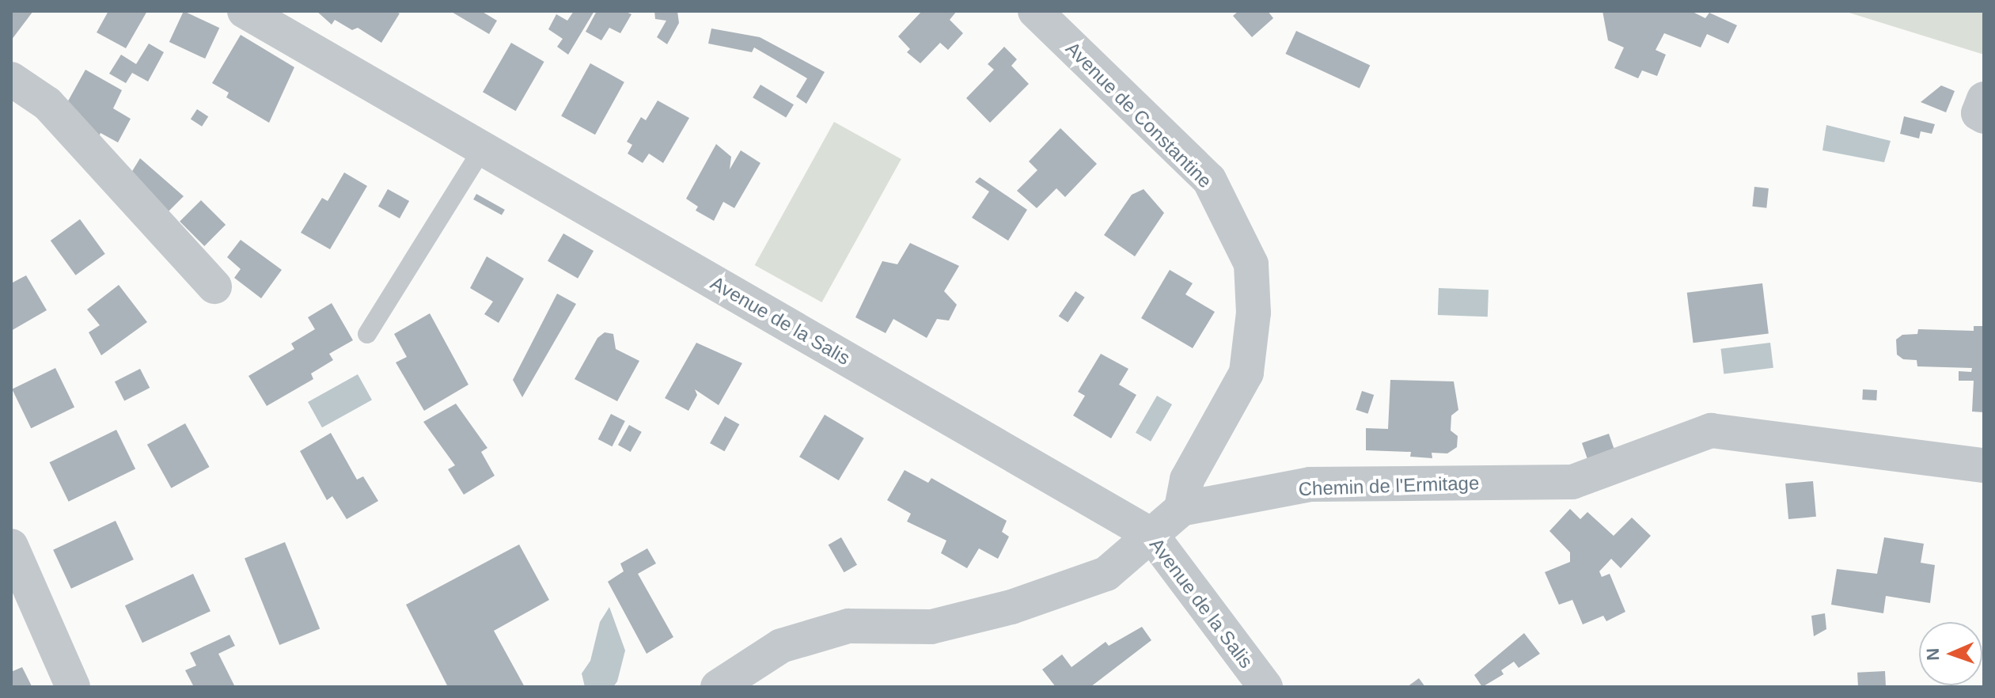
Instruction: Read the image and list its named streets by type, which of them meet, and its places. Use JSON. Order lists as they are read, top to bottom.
{
  "streets": {
    "street": ["Avenue de Constantine", "Avenue de la Salis", "Chemin de l'Ermitage"]
  },
  "crossings": [
    ["Avenue de Constantine", "Chemin de l'Ermitage"]
  ],
  "north": "left"
}
